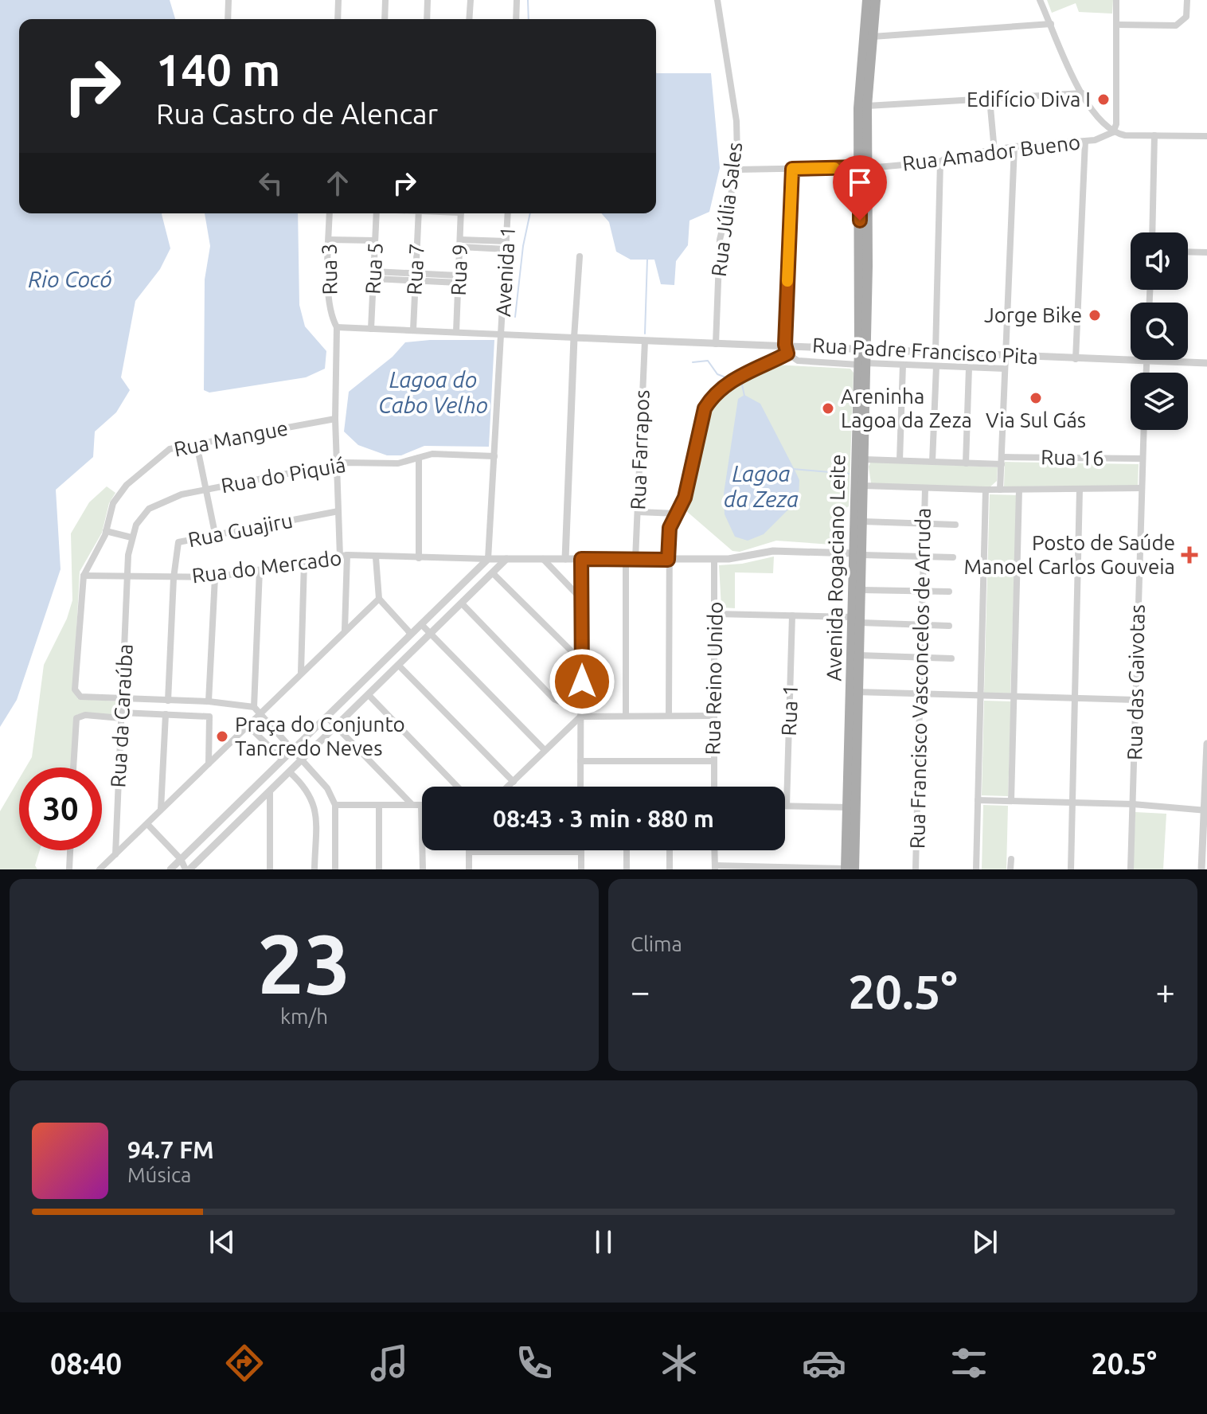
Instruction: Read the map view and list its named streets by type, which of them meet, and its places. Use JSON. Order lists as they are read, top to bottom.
{
  "streets": {
    "main road": ["Avenida Rogaciano Leite"],
    "street": [
      "Rua Amador Bueno",
      "Rua Júlia Sales",
      "Rua 5",
      "Rua 3",
      "Rua 7",
      "Rua 9",
      "Avenida 1",
      "Rua Padre Francisco Pita",
      "Rua Mangue",
      "Rua Farrapos",
      "Rua 16",
      "Rua do Piquiá",
      "Rua Guajiru",
      "Rua do Mercado",
      "Rua Reino Unido",
      "Rua Francisco Vasconcelos de Arruda",
      "Rua das Gaivotas",
      "Rua 1",
      "Rua da Caraúba"
    ]
  },
  "crossings": [
    ["Rua Amador Bueno", "Rua Júlia Sales"],
    ["Rua Amador Bueno", "Avenida Rogaciano Leite"],
    ["Rua Júlia Sales", "Rua Padre Francisco Pita"],
    ["Rua 5", "Rua Padre Francisco Pita"],
    ["Rua 3", "Rua Padre Francisco Pita"],
    ["Rua 3", "Rua Mangue"],
    ["Rua 3", "Rua do Piquiá"],
    ["Rua 3", "Rua Guajiru"],
    ["Rua 3", "Rua do Mercado"],
    ["Rua 7", "Rua Padre Francisco Pita"],
    ["Rua 9", "Rua Padre Francisco Pita"],
    ["Avenida 1", "Rua Padre Francisco Pita"],
    ["Avenida 1", "Rua do Piquiá"],
    ["Avenida 1", "Rua do Mercado"],
    ["Rua Padre Francisco Pita", "Rua Farrapos"],
    ["Rua Padre Francisco Pita", "Avenida Rogaciano Leite"],
    ["Rua Mangue", "Rua do Mercado"],
    ["Rua 16", "Avenida Rogaciano Leite"],
    ["Rua 16", "Rua das Gaivotas"],
    ["Rua do Piquiá", "Rua do Mercado"],
    ["Rua do Piquiá", "Rua da Caraúba"],
    ["Rua Guajiru", "Rua do Mercado"],
    ["Rua do Mercado", "Rua da Caraúba"]
  ],
  "water": ["Rio Cocó", "Lagoa do Cabo Velho", "Lagoa da Zeza"],
  "places": {
    "other": [
      "Edifício Diva I",
      "Jorge Bike",
      "Via Sul Gás",
      "Areninha Lagoa da Zeza",
      "Praça do Conjunto Tancredo Neves"
    ],
    "health": ["Posto de Saúde Manoel Carlos Gouveia"]
  },
  "page": {
    "turn": ["140 m", "Rua Castro de Alencar"],
    "limit": "30",
    "trip": "08:43 · 3 min · 880 m",
    "tile": [
      ["23", "km/h"],
      "Clima"
    ],
    "heat": ["−", "20.5°", "+"],
    "song": ["94.7 FM", "Música"],
    "tabs": ["08:40", "20.5°"]
  }
}
